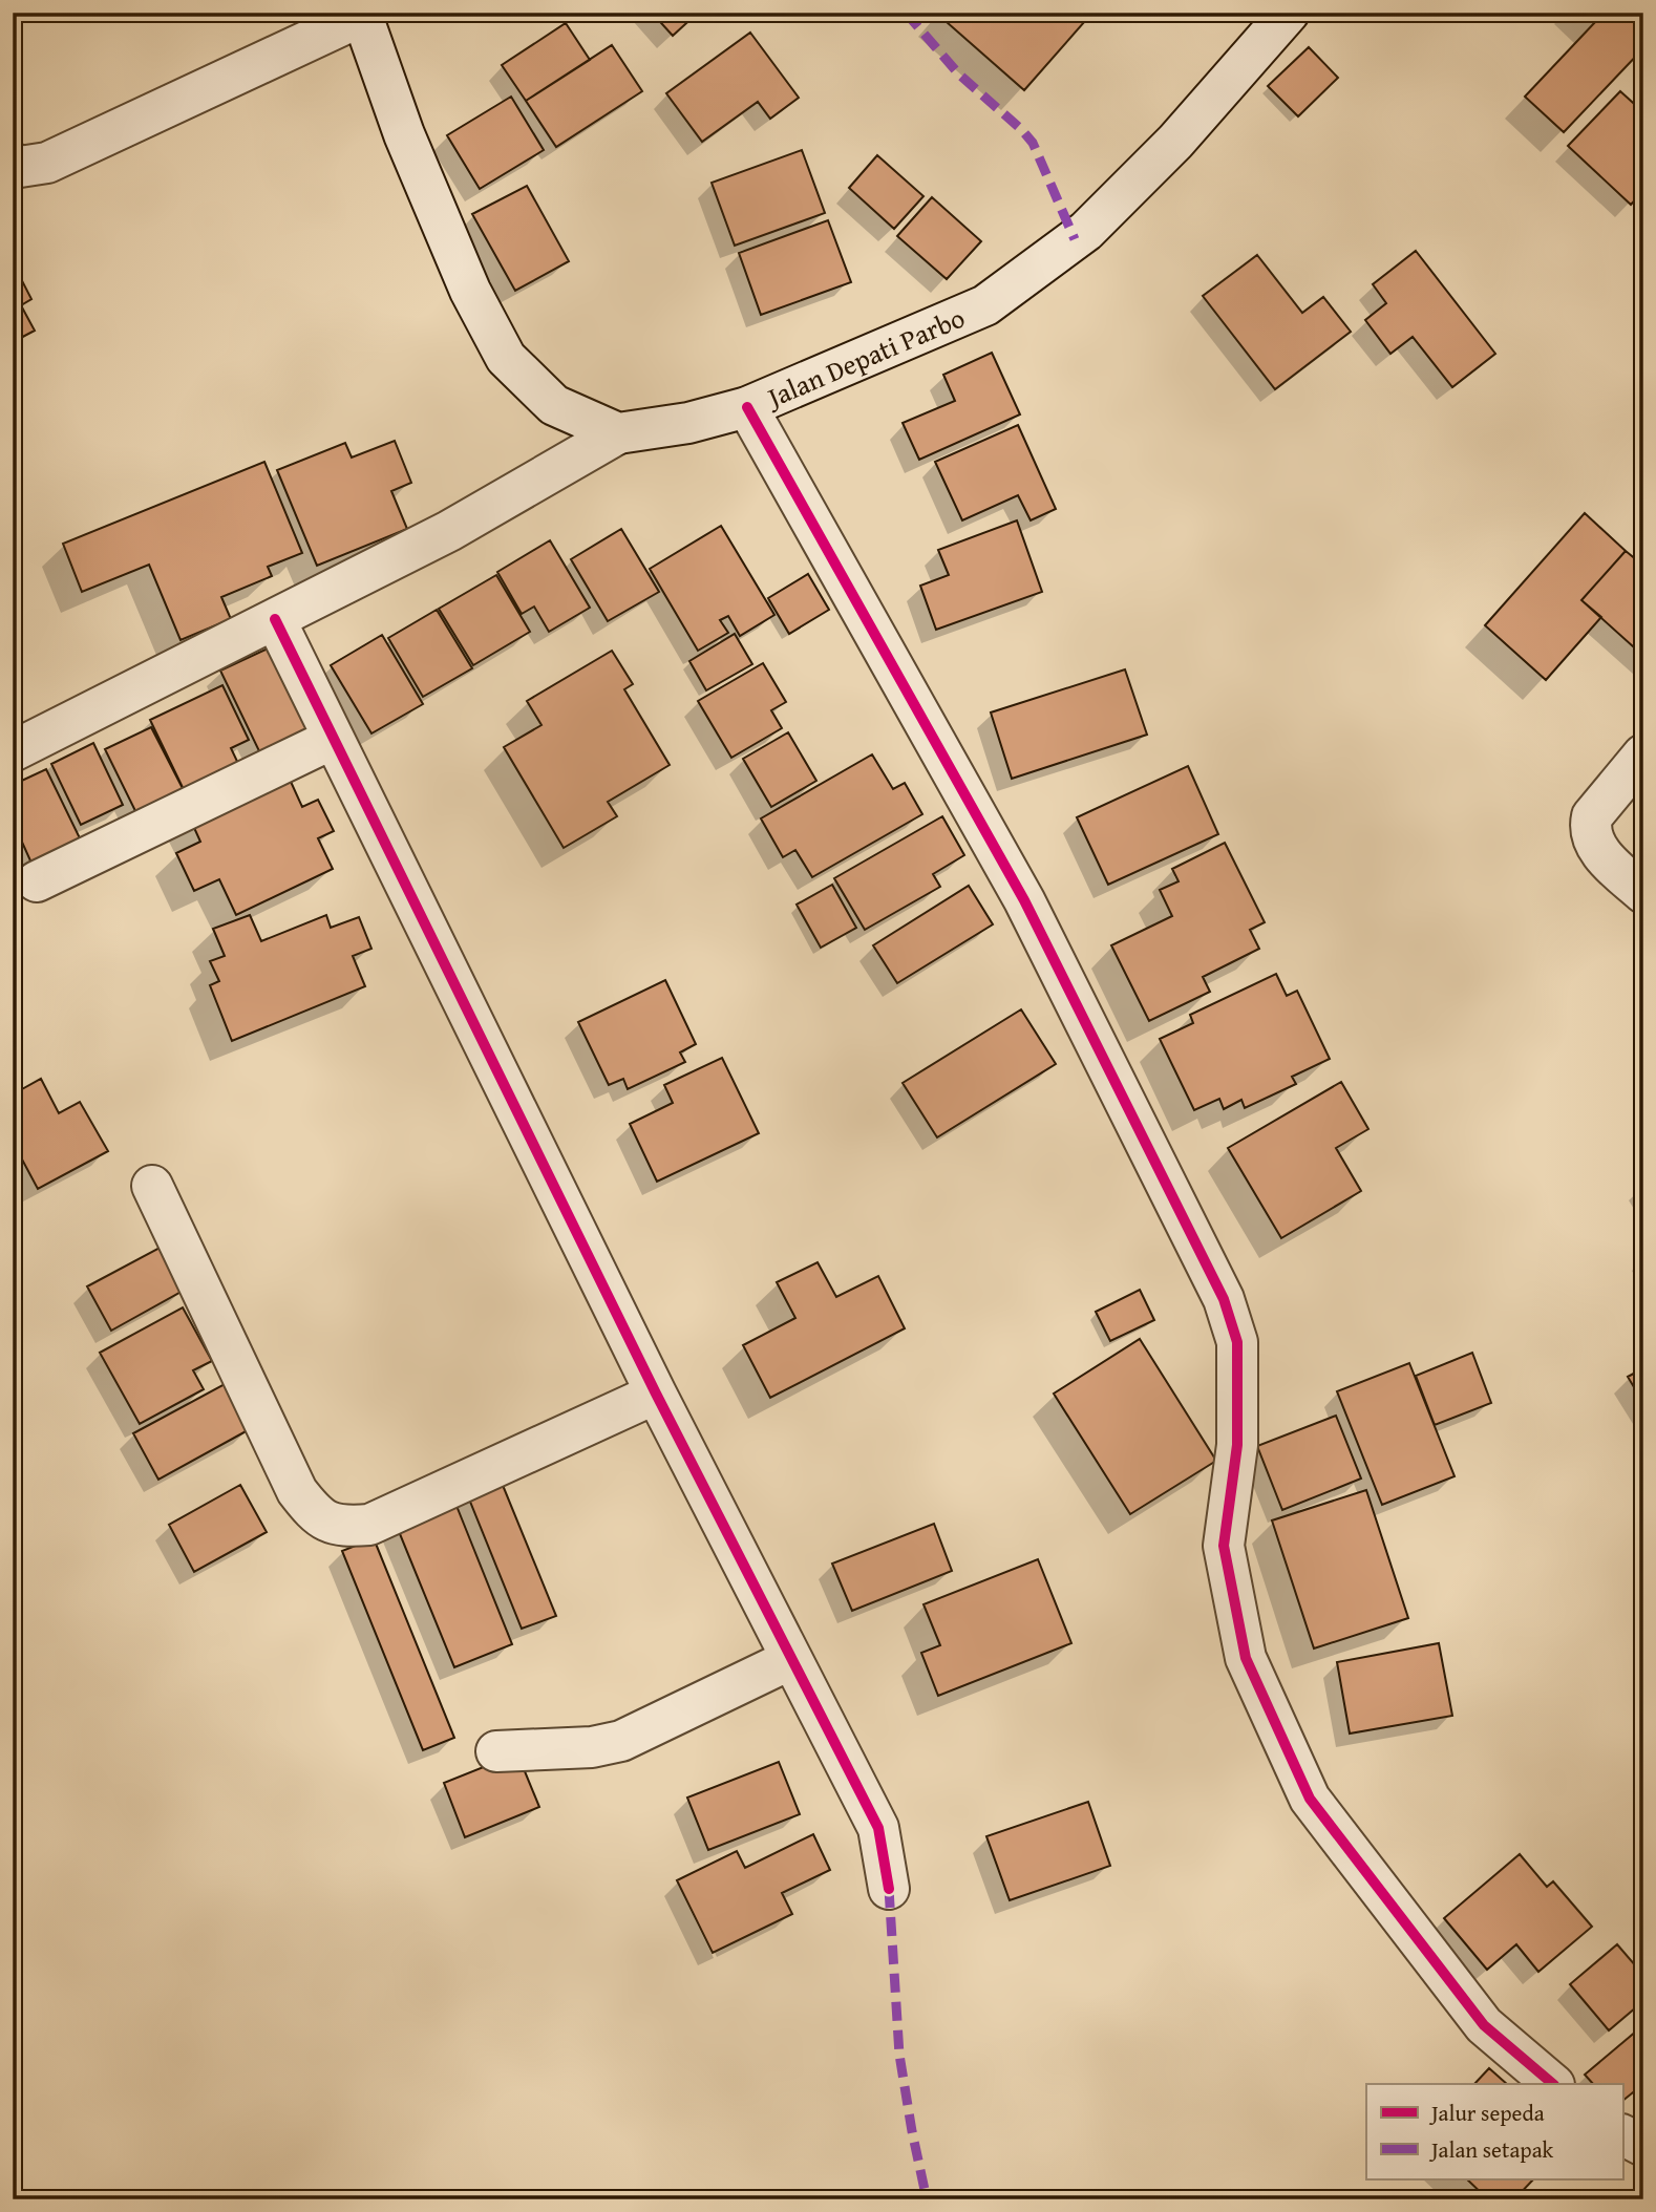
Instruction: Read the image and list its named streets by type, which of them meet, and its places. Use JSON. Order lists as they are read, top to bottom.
{
  "streets": {
    "street": ["Jalan Depati Parbo"]
  },
  "legend": ["Jalur sepeda", "Jalan setapak"]
}
